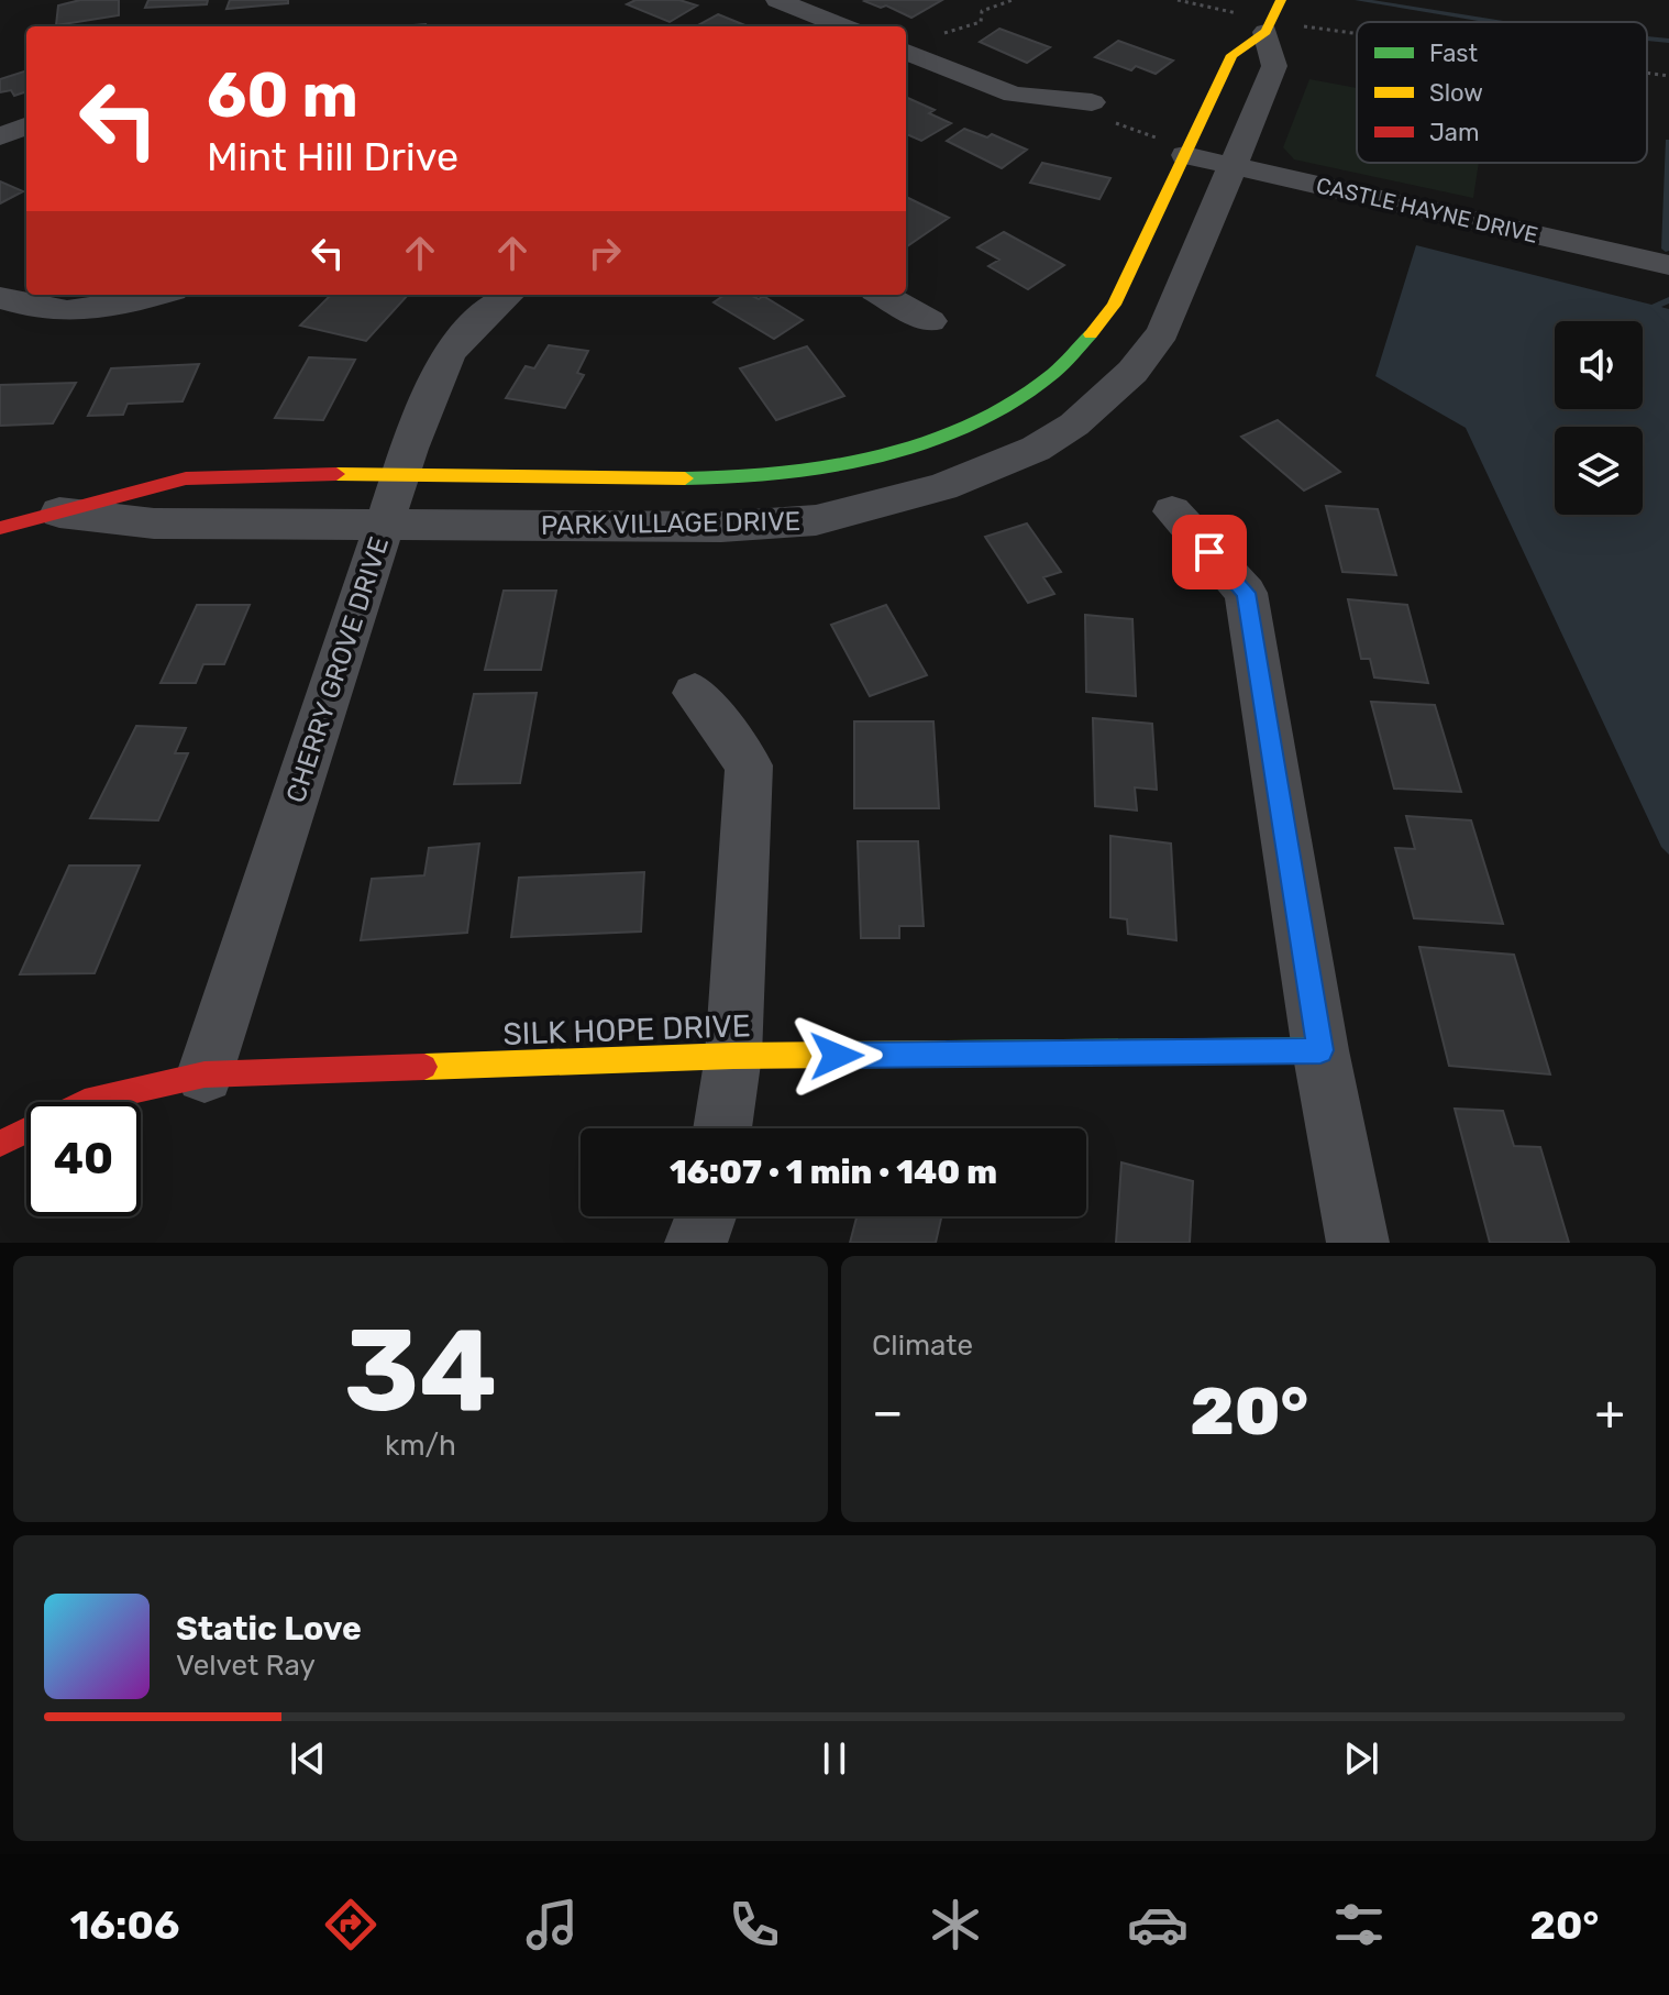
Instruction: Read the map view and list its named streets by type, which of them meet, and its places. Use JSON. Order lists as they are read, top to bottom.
{
  "streets": {
    "street": [
      "CASTLE HAYNE DRIVE",
      "PARK VILLAGE DRIVE",
      "CHERRY GROVE DRIVE",
      "SILK HOPE DRIVE"
    ]
  },
  "crossings": [
    ["CASTLE HAYNE DRIVE", "PARK VILLAGE DRIVE"],
    ["PARK VILLAGE DRIVE", "CHERRY GROVE DRIVE"],
    ["CHERRY GROVE DRIVE", "SILK HOPE DRIVE"]
  ],
  "legend": ["Fast", "Slow", "Jam"],
  "page": {
    "turn": ["60 m", "Mint Hill Drive"],
    "limit": "40",
    "trip": "16:07 · 1 min · 140 m",
    "tile": [
      ["34", "km/h"],
      "Climate"
    ],
    "heat": ["−", "20°", "+"],
    "song": ["Static Love", "Velvet Ray"],
    "tabs": ["16:06", "20°"]
  }
}
